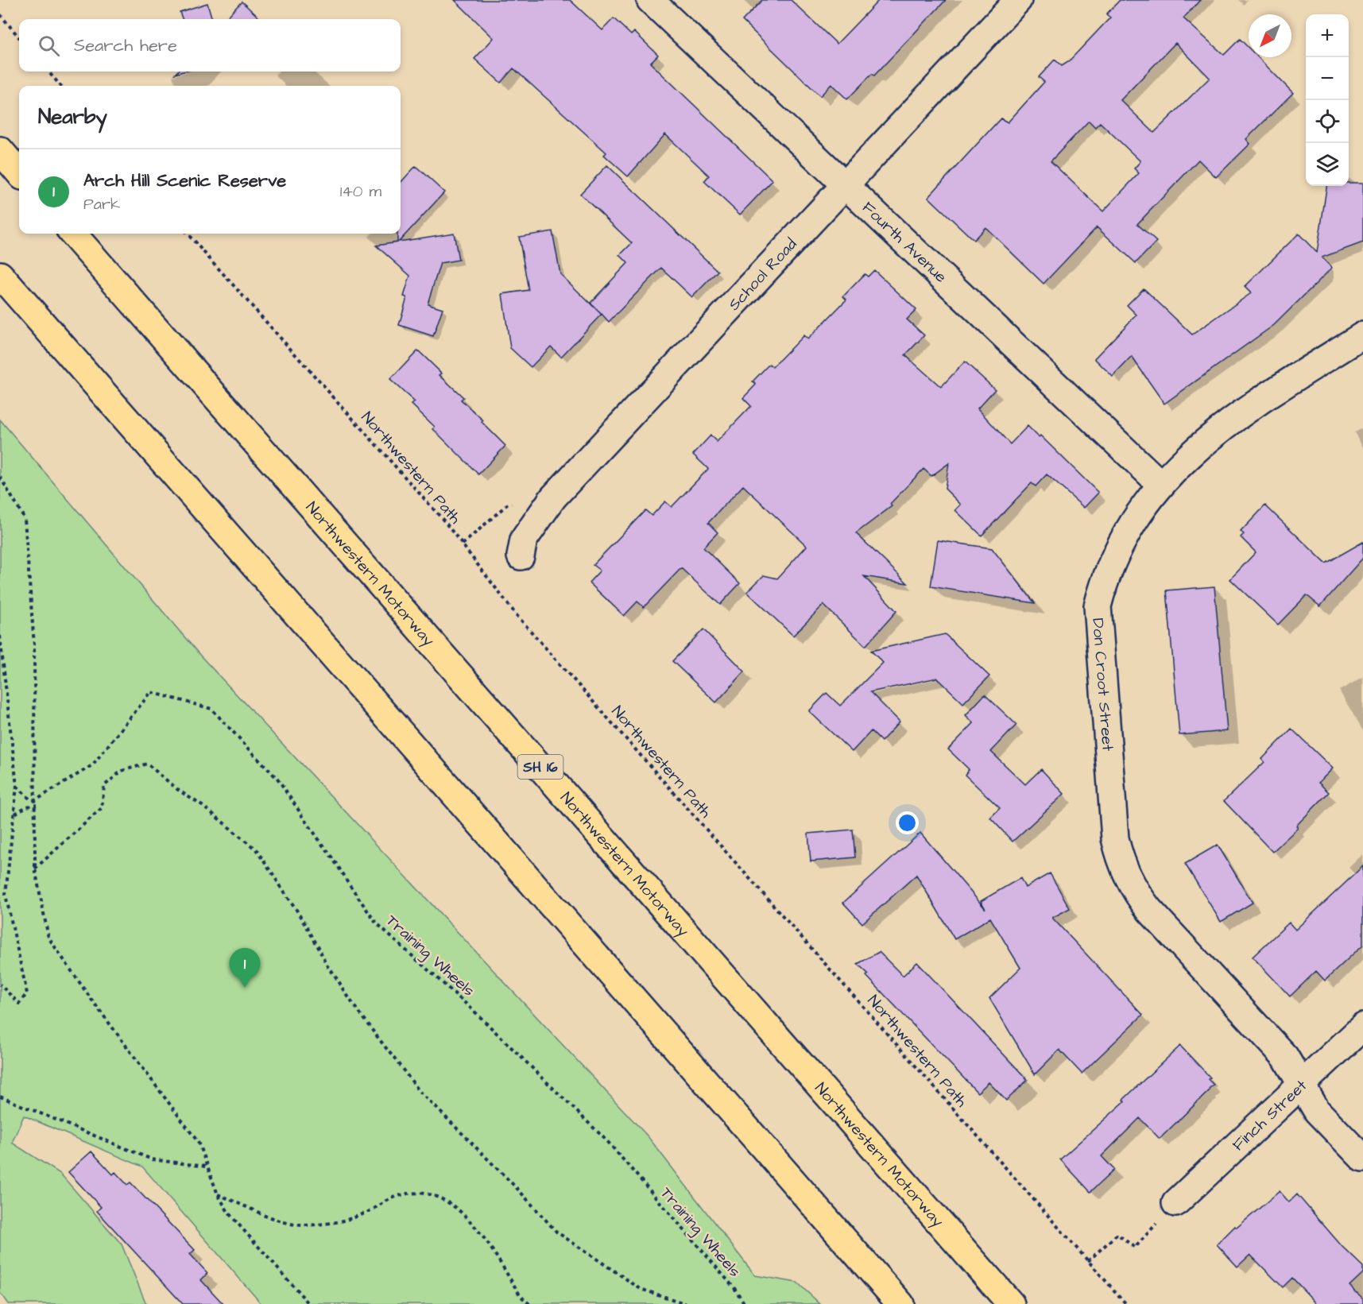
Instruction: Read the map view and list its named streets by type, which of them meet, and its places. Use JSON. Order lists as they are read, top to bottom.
{
  "streets": {
    "highway": ["Northwestern Motorway", "SH 16"],
    "street": [
      "Fourth Avenue",
      "School Road",
      "Don Croot Street",
      "Finch Street"
    ],
    "path": ["Northwestern Path", "Training Wheels"]
  },
  "crossings": [
    ["Fourth Avenue", "School Road"],
    ["Fourth Avenue", "Don Croot Street"],
    ["Don Croot Street", "Finch Street"]
  ],
  "north": "bottom left",
  "page": {
    "map_buttons": ["+", "−"],
    "search": "Search here",
    "heading": "Nearby",
    "list": [
      {
        "mark": "1",
        "name": "Arch Hill Scenic Reserve",
        "note": "Park",
        "value": "140 m"
      }
    ],
    "pins": "1"
  }
}
